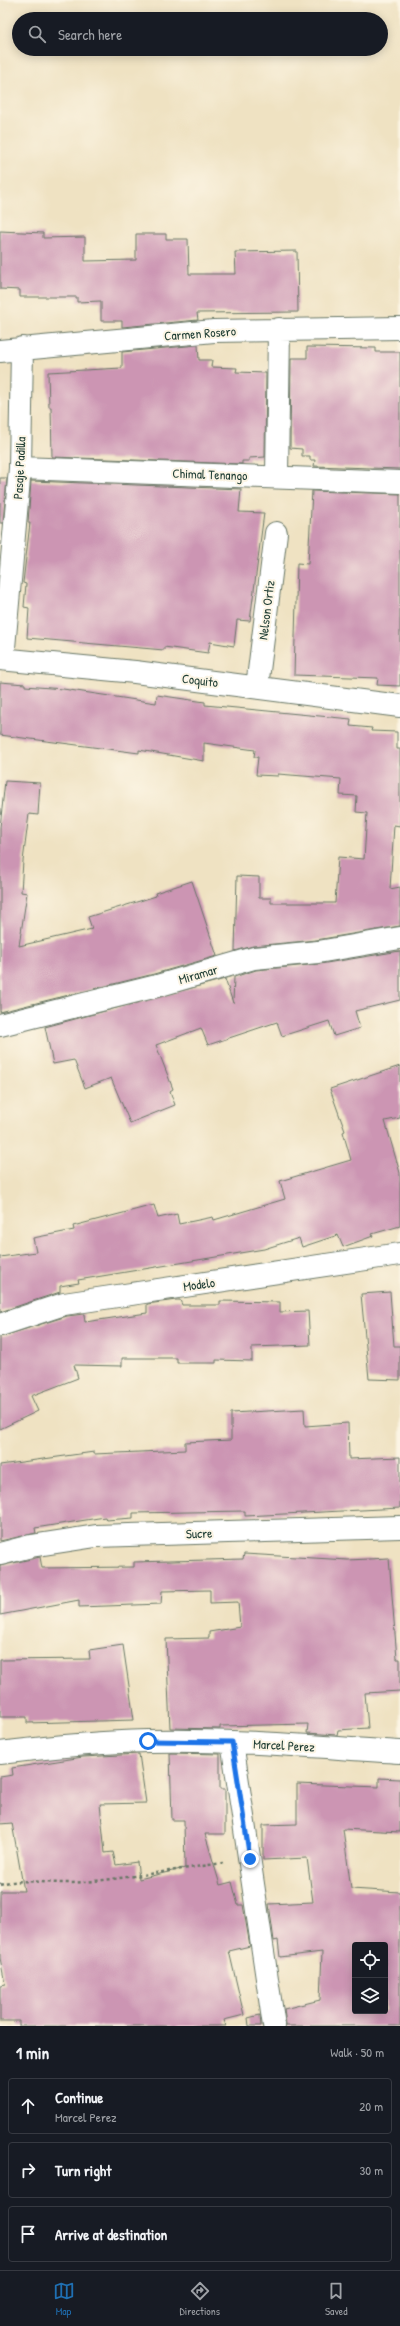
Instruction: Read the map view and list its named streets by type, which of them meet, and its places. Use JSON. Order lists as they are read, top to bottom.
{
  "streets": {
    "street": [
      "Carmen Rosero",
      "Pasaje Padilla",
      "Chimal Tenango",
      "Nelson Ortiz",
      "Coquito",
      "Miramar",
      "Modelo",
      "Sucre",
      "Marcel Perez"
    ]
  },
  "crossings": [
    ["Carmen Rosero", "Pasaje Padilla"],
    ["Pasaje Padilla", "Chimal Tenango"],
    ["Pasaje Padilla", "Coquito"],
    ["Nelson Ortiz", "Coquito"]
  ],
  "page": {
    "search": "Search here",
    "heading": ["1 min", "Walk · 50 m"],
    "list": [
      ["Continue", "Marcel Perez", "20 m"],
      ["Turn right", "30 m"],
      "Arrive at destination"
    ],
    "nav": ["Map", "Directions", "Saved"]
  }
}
